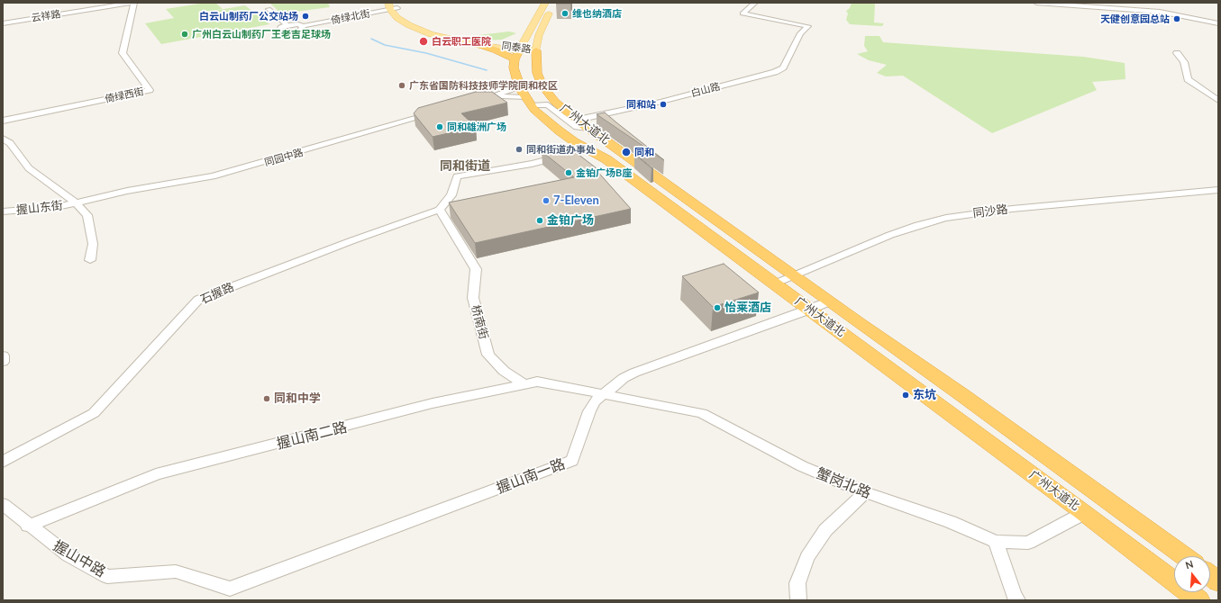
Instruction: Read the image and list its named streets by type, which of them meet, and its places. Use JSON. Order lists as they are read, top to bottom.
{
  "streets": {
    "highway": ["广州大道北"],
    "main road": ["同泰路"],
    "street": [
      "云祥路",
      "倚绿北街",
      "白山路",
      "倚绿西街",
      "同园中路",
      "握山东街",
      "同沙路",
      "石握路",
      "桥南街",
      "握山南二路",
      "握山南一路",
      "蟹岗北路",
      "握山中路"
    ]
  },
  "crossings": [
    ["同泰路", "广州大道北"],
    ["白山路", "广州大道北"],
    ["广州大道北", "同沙路"],
    ["广州大道北", "握山南一路"],
    ["广州大道北", "蟹岗北路"],
    ["同园中路", "握山东街"],
    ["石握路", "桥南街"],
    ["桥南街", "握山南二路"],
    ["握山南二路", "握山南一路"],
    ["握山南二路", "蟹岗北路"],
    ["握山南二路", "握山中路"],
    ["握山南一路", "蟹岗北路"],
    ["握山南一路", "握山中路"]
  ],
  "districts": ["同和街道"],
  "places": [
    "维也纳酒店",
    "白云山制药厂公交站场",
    "天健创意园总站",
    "广州白云山制药厂王老吉足球场",
    "白云职工医院",
    "广东省国防科技技师学院同和校区",
    "同和站",
    "同和雄洲广场",
    "同和街道办事处",
    "同和",
    "金铂广场B座",
    "7-Eleven",
    "金铂广场",
    "怡莱酒店",
    "东坑",
    "同和中学"
  ],
  "north": "top"
}
